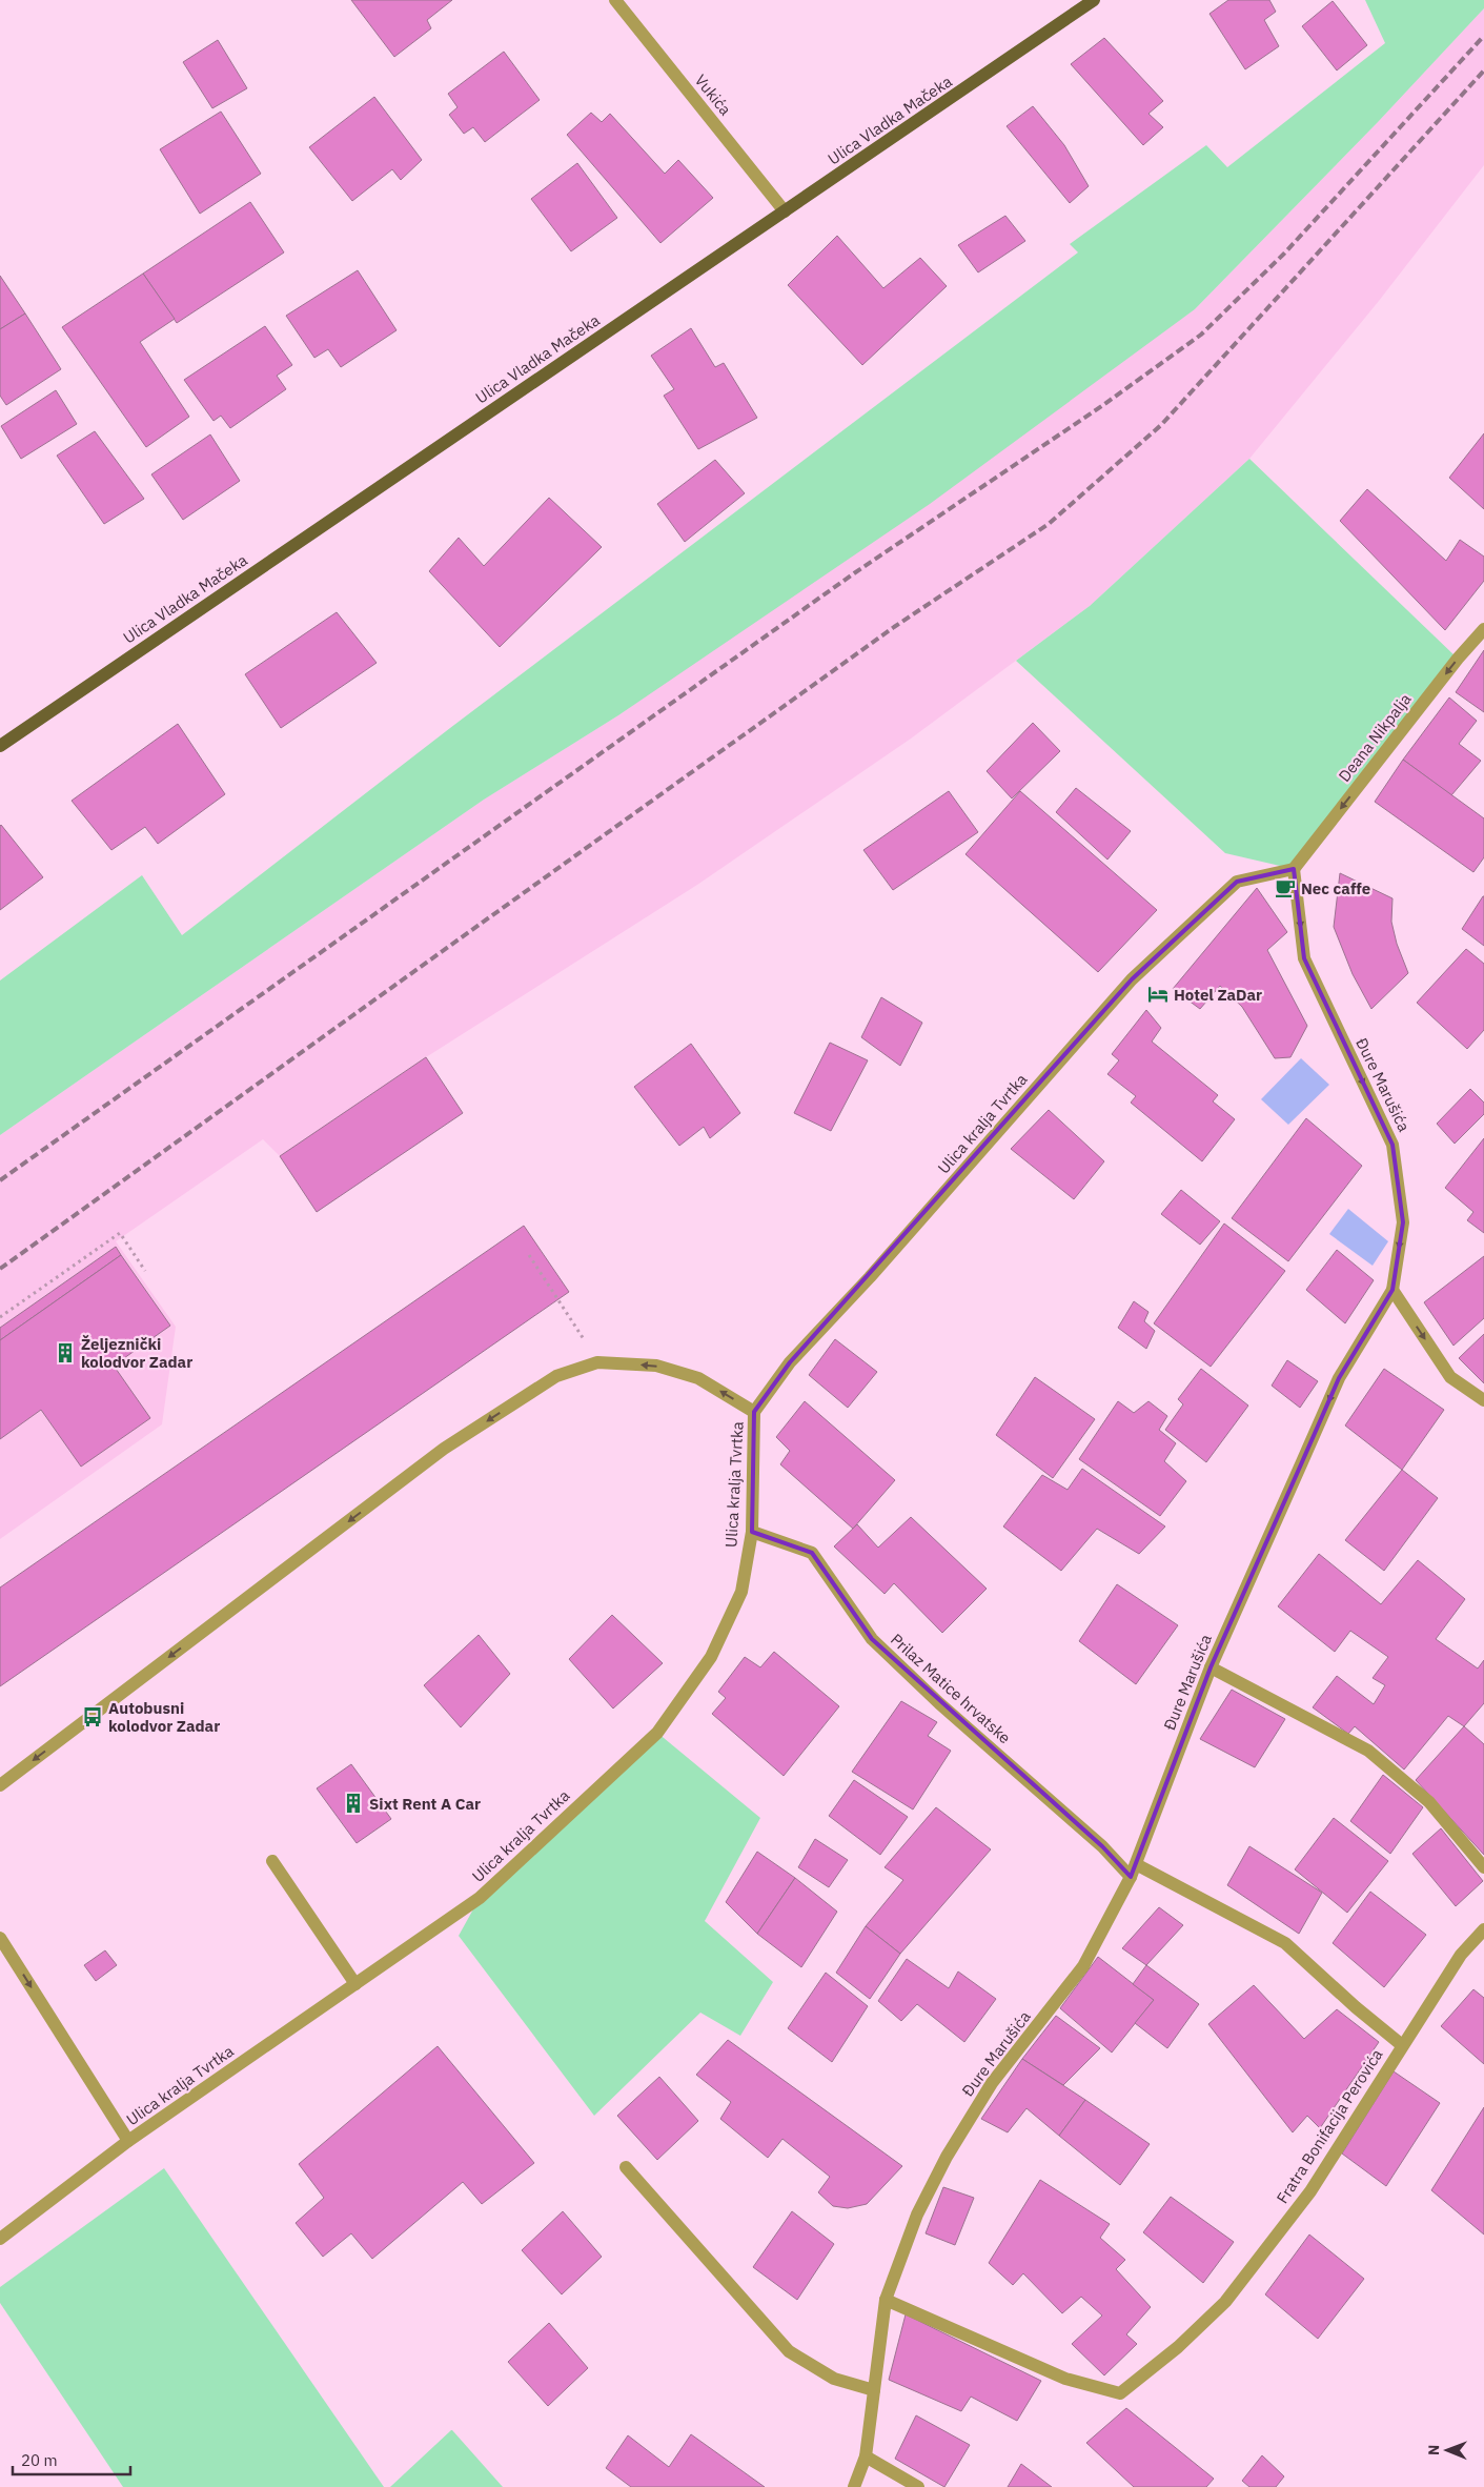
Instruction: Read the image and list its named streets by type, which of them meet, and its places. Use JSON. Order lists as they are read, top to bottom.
{
  "streets": {
    "main road": ["Ulica Vladka Mačeka"],
    "street": [
      "Vukića",
      "Deana Nikpalja",
      "Đure Marušića",
      "Ulica kralja Tvrtka",
      "Prilaz Matice hrvatske",
      "Fratra Bonifacija Perovića"
    ]
  },
  "crossings": [
    ["Vukića", "Ulica Vladka Mačeka"],
    ["Deana Nikpalja", "Đure Marušića"],
    ["Deana Nikpalja", "Ulica kralja Tvrtka"],
    ["Đure Marušića", "Ulica kralja Tvrtka"],
    ["Đure Marušića", "Prilaz Matice hrvatske"],
    ["Đure Marušića", "Fratra Bonifacija Perovića"],
    ["Ulica kralja Tvrtka", "Prilaz Matice hrvatske"],
    ["Prilaz Matice hrvatske", "Fratra Bonifacija Perovića"]
  ],
  "one_way": ["Deana Nikpalja", "Đure Marušića"],
  "places": {
    "cafe": ["Nec caffe"],
    "hotel": ["Hotel ZaDar"],
    "building": ["Željeznički kolodvor Zadar", "Sixt Rent A Car"],
    "bus stop": ["Autobusni kolodvor Zadar"]
  },
  "scale_bar": "20 m",
  "north": "left"
}
